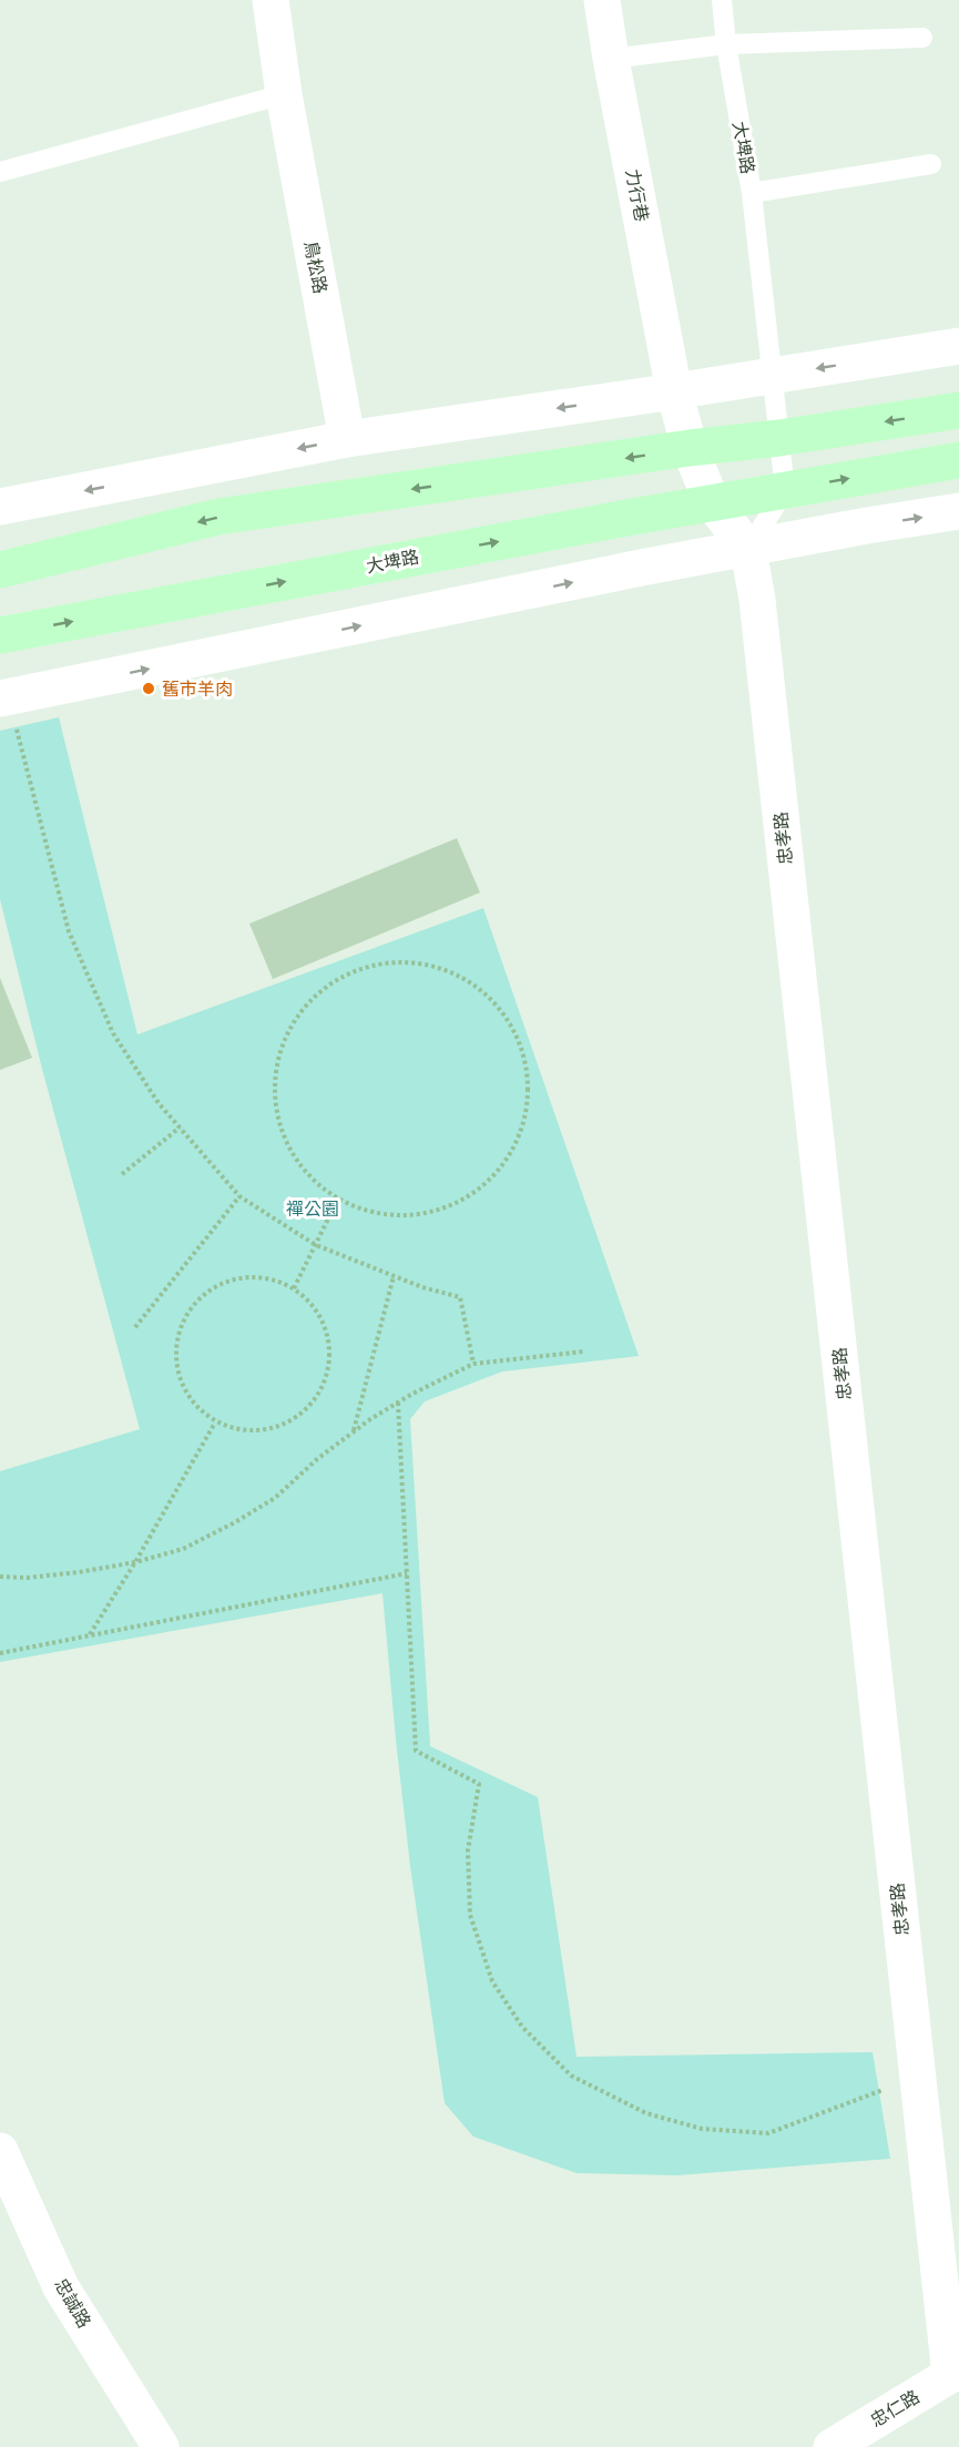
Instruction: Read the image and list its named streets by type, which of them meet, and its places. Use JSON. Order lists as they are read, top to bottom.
{
  "streets": {
    "main road": ["大埤路"],
    "street": [
      "力行巷",
      "鳥松路",
      "忠孝路",
      "忠誠路",
      "忠仁路"
    ]
  },
  "crossings": [
    ["大埤路", "忠孝路"],
    ["力行巷", "忠孝路"],
    ["忠孝路", "忠仁路"]
  ],
  "one_way": ["大埤路"],
  "parks": ["禪公園"],
  "places": ["舊市羊肉"]
}
